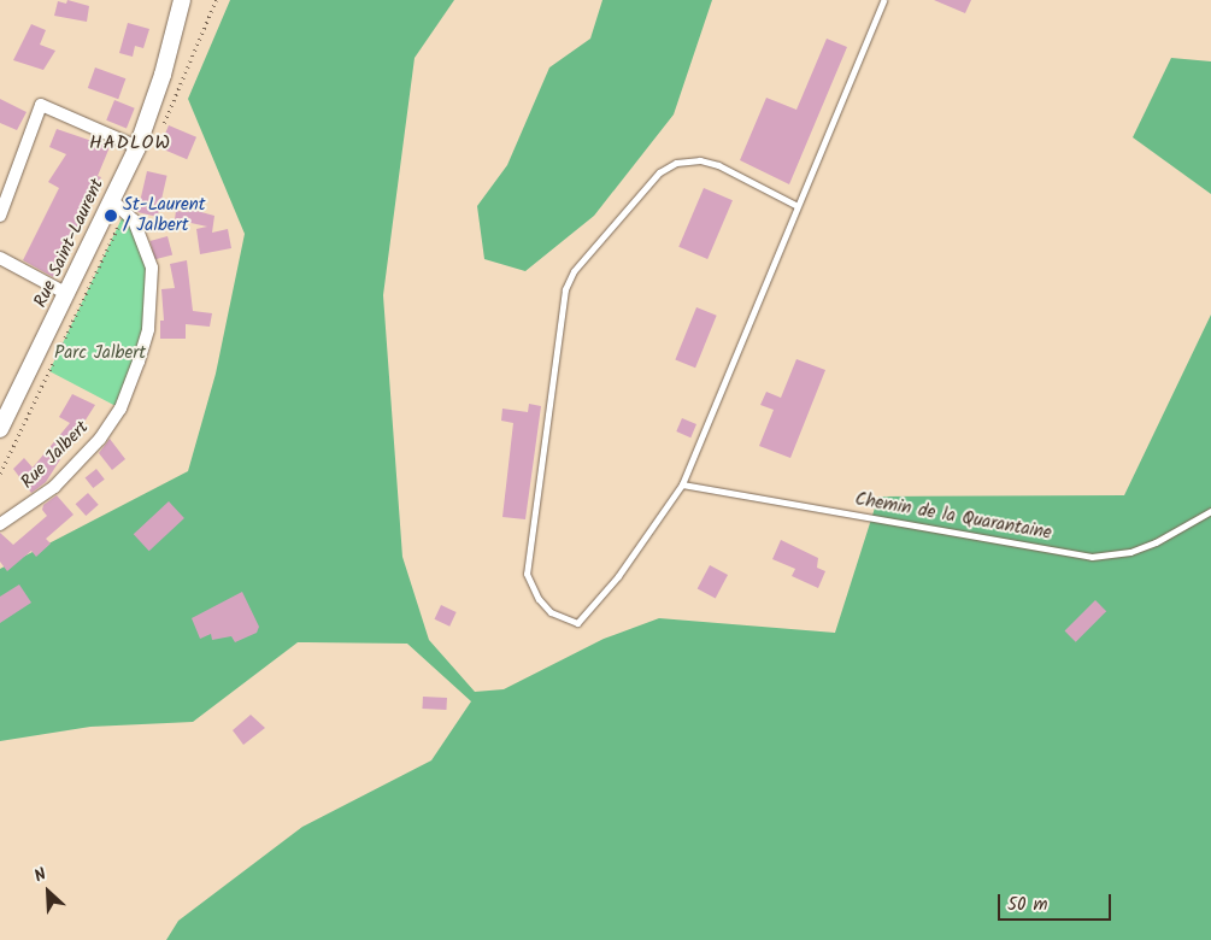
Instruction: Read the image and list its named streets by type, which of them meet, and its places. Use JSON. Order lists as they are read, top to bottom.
{
  "streets": {
    "street": ["Rue Saint-Laurent", "Rue Jalbert"],
    "lane": ["Chemin de la Quarantaine"]
  },
  "crossings": [
    ["Rue Saint-Laurent", "Rue Jalbert"]
  ],
  "districts": ["HADLOW"],
  "parks": ["Parc Jalbert"],
  "places": ["St-Laurent / Jalbert"],
  "scale_bar": "50 m",
  "north": "top left"
}
